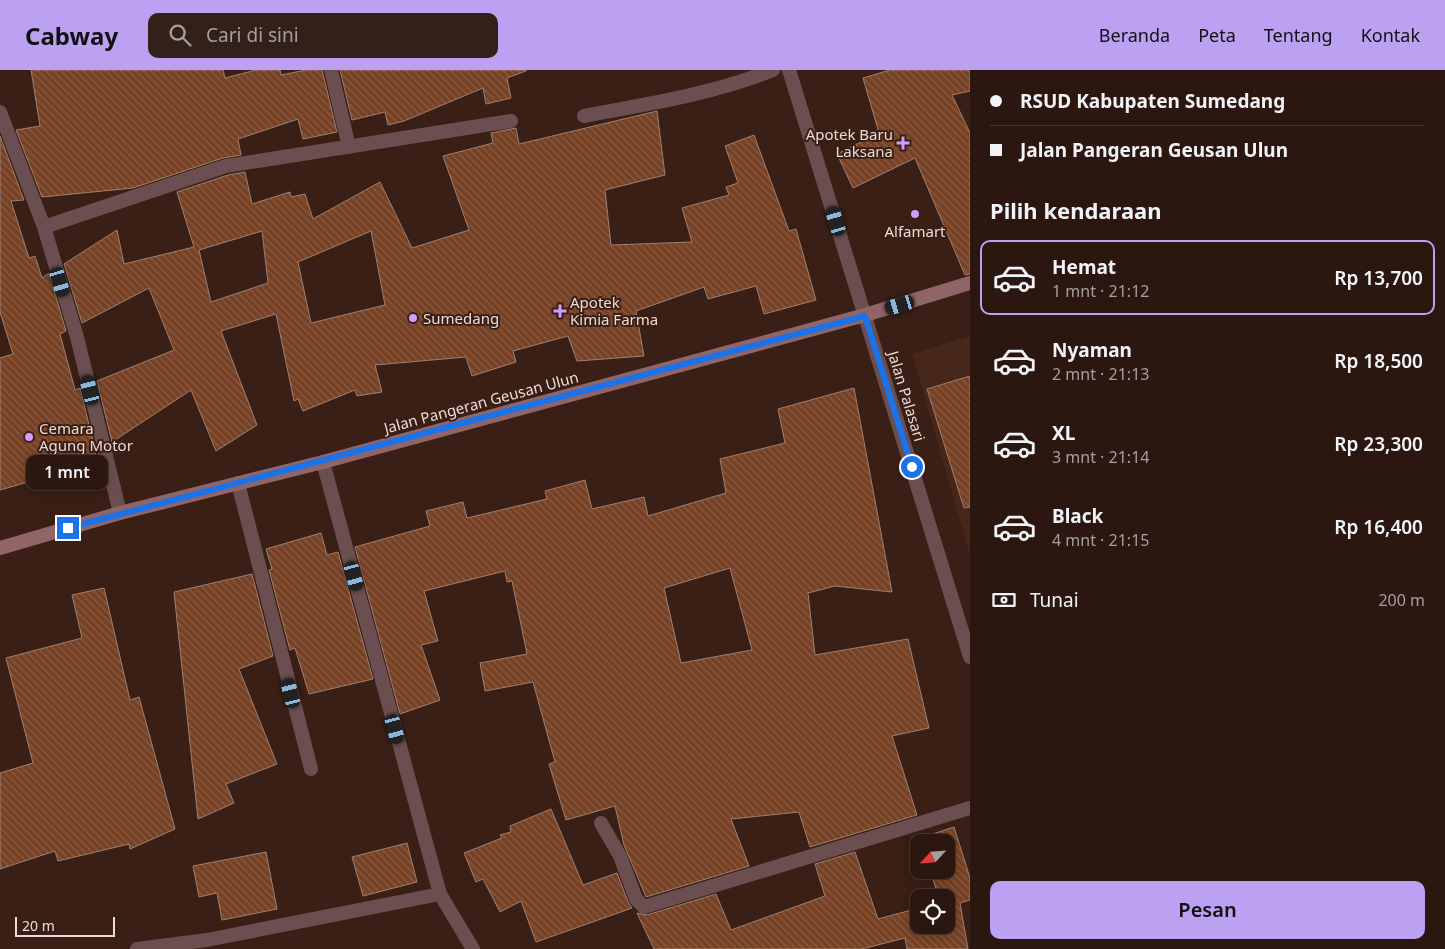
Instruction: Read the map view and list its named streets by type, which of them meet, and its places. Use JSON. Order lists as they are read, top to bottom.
{
  "streets": {
    "main road": ["Jalan Pangeran Geusan Ulun"],
    "street": ["Jalan Palasari"]
  },
  "crossings": [
    ["Jalan Palasari", "Jalan Pangeran Geusan Ulun"]
  ],
  "places": {
    "health": ["Apotek Baru Laksana", "Apotek Kimia Farma"],
    "other": ["Alfamart", "Sumedang", "Cemara Agung Motor"]
  },
  "scale_bar": "20 m",
  "north": "bottom left",
  "page": {
    "header": "Cabway",
    "search": "Cari di sini",
    "nav": [
      "Beranda",
      "Peta",
      "Tentang",
      "Kontak"
    ],
    "banner": ["RSUD Kabupaten Sumedang", "Jalan Pangeran Geusan Ulun"],
    "heading": "Pilih kendaraan",
    "list": [
      {
        "name": "Hemat",
        "note": "1 mnt · 21:12",
        "value": "Rp 13,700"
      },
      {
        "name": "Nyaman",
        "note": "2 mnt · 21:13",
        "value": "Rp 18,500"
      },
      {
        "name": "XL",
        "note": "3 mnt · 21:14",
        "value": "Rp 23,300"
      },
      {
        "name": "Black",
        "note": "4 mnt · 21:15",
        "value": "Rp 16,400"
      }
    ],
    "bubble": "1 mnt",
    "pay": ["Tunai", "200 m"],
    "buttons": "Pesan",
    "scale": "20 m"
  }
}
